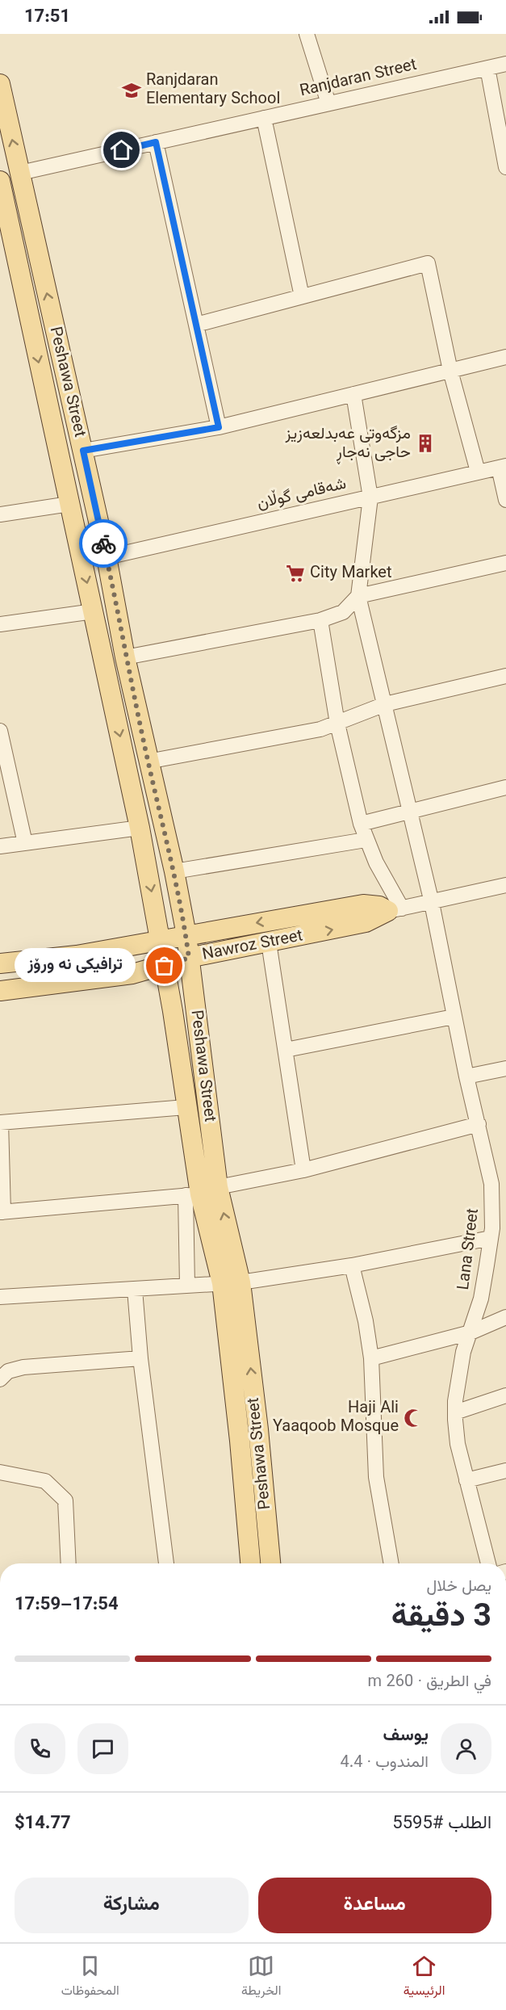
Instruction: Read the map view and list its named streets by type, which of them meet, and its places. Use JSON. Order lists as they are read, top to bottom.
{
  "streets": {
    "main road": ["Peshawa Street", "Nawroz Street"],
    "street": ["Ranjdaran Street", "شەقامی گوڵان", "Lana Street"]
  },
  "crossings": [
    ["Ranjdaran Street", "Peshawa Street"],
    ["Peshawa Street", "شەقامی گوڵان"],
    ["Peshawa Street", "Nawroz Street"],
    ["Nawroz Street", "Lana Street"]
  ],
  "places": {
    "school or university": ["Ranjdaran Elementary School"],
    "building": ["مزگەوتی عەبدلعەزیز حاجی نەجاڕ"],
    "supermarket": ["City Market"],
    "other": ["ترافیکی نه ورۆز"],
    "mosque": ["Haji Ali Yaaqoob Mosque"]
  },
  "page": {
    "status": "17:51",
    "bubble": "ترافیکی نه ورۆز",
    "heading": ["3 دقيقة", "يصل خلال", "17:54–17:59"],
    "panel": [
      "يوسف",
      "المندوب · 4.4",
      "الطلب #5595",
      "$14.77"
    ],
    "bar": "في الطريق · 260 m",
    "buttons": ["مساعدة", "مشاركة"],
    "tabs": ["الرئيسية", "الخريطة", "المحفوظات"]
  }
}
